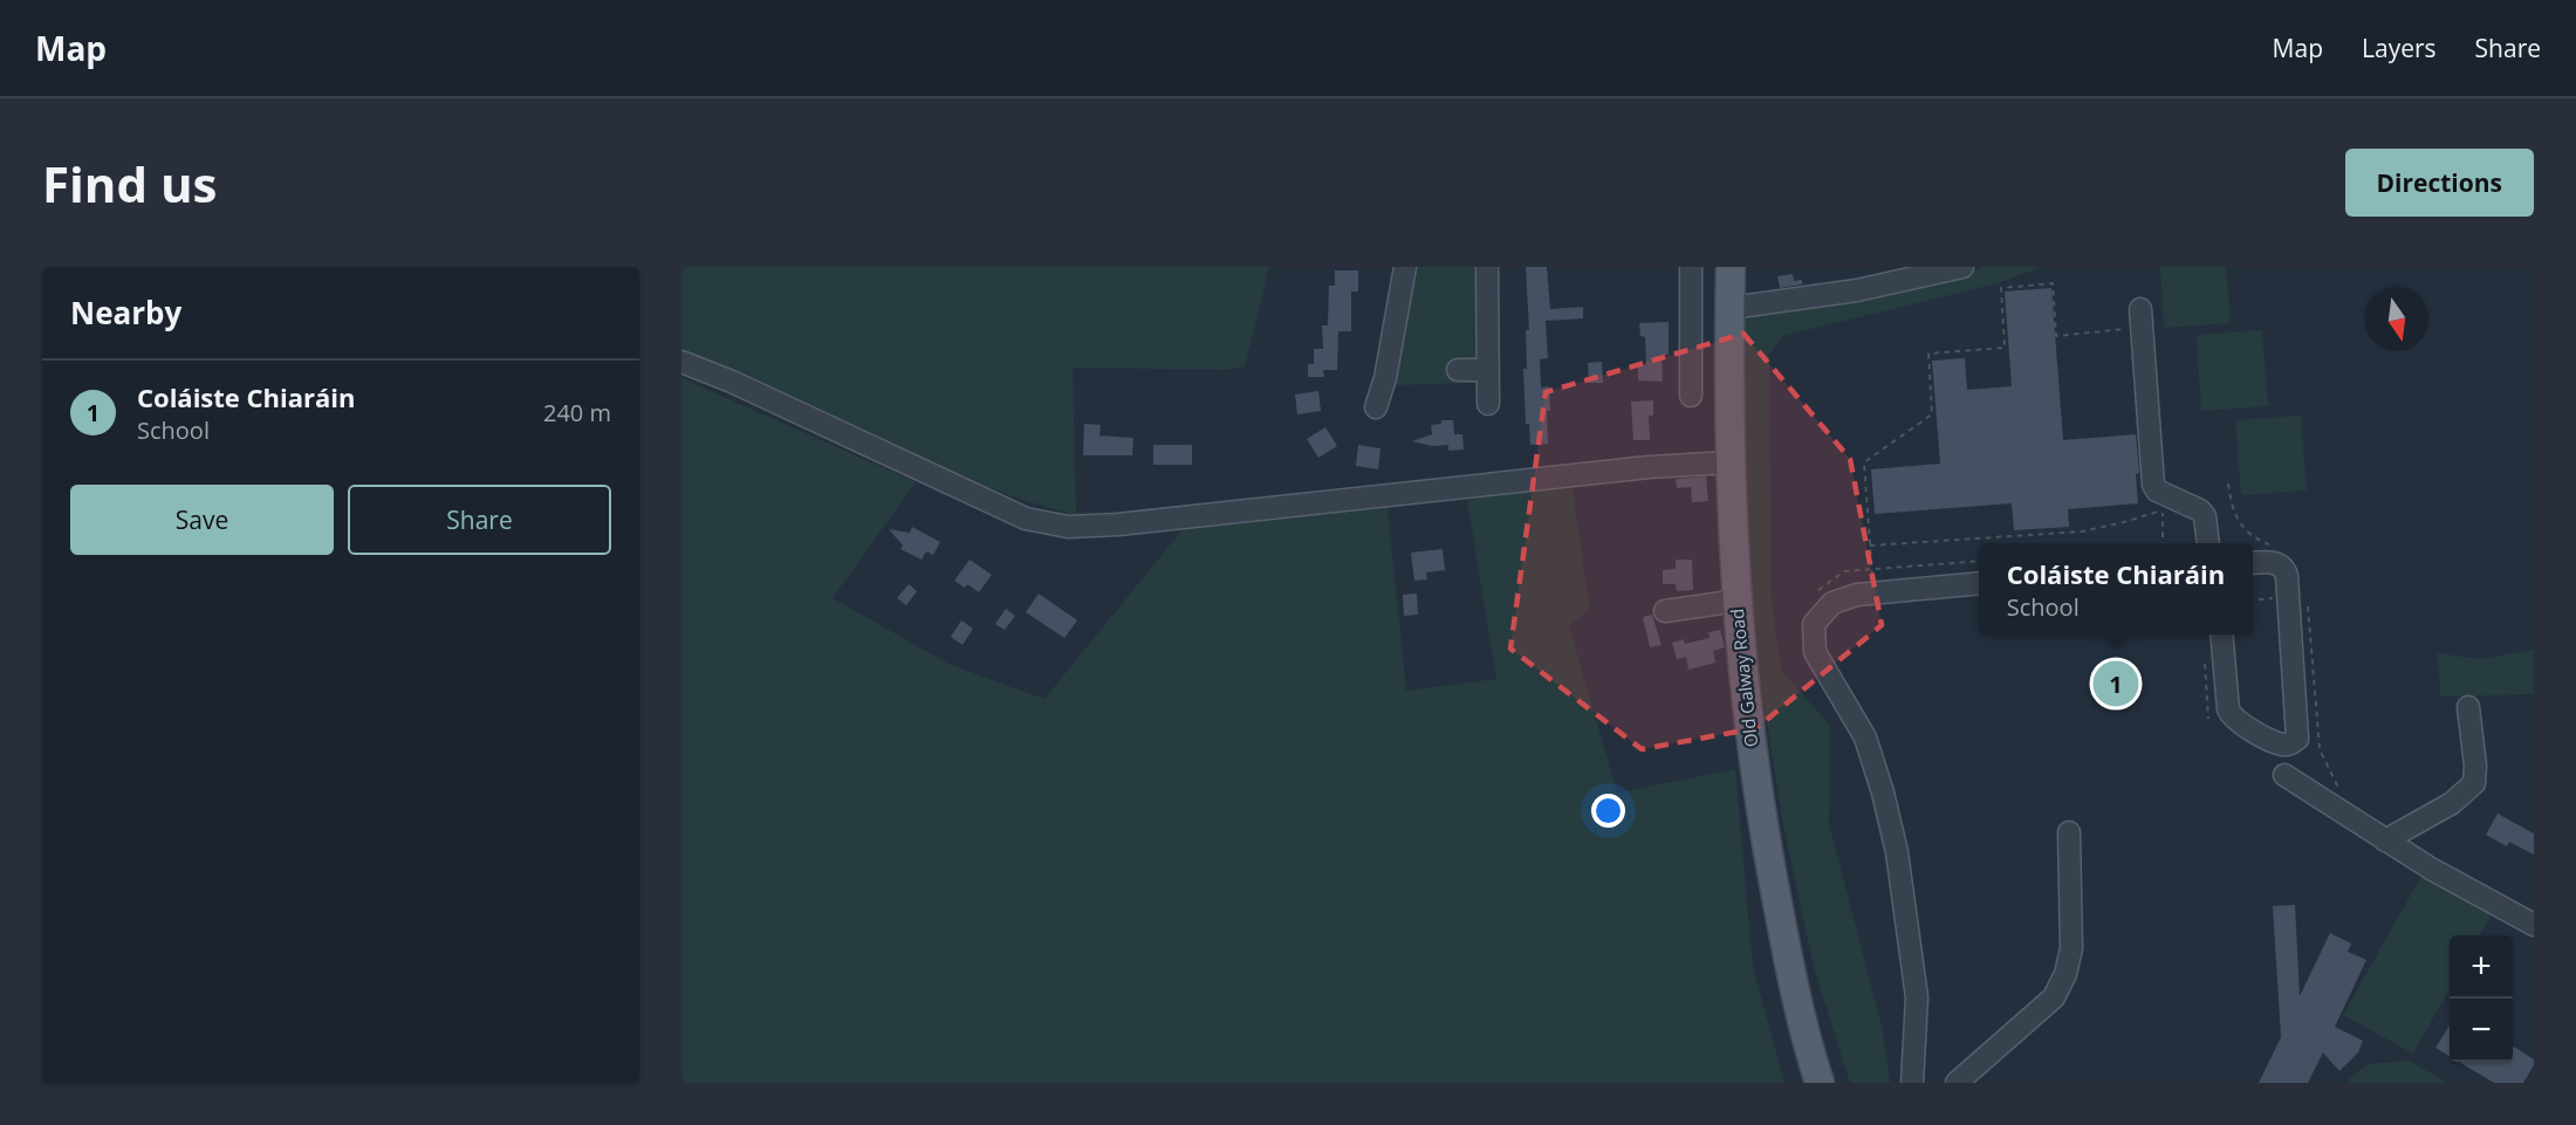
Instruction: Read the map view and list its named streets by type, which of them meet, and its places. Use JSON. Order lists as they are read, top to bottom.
{
  "streets": {
    "main road": ["Old Galway Road"]
  },
  "north": "bottom",
  "page": {
    "header": "Map",
    "nav": ["Map", "Layers", "Share"],
    "buttons": [
      "Directions",
      ["Save", "Share"]
    ],
    "title": "Find us",
    "heading": "Nearby",
    "list": [
      {
        "mark": "1",
        "name": "Coláiste Chiaráin",
        "note": "School",
        "value": "240 m"
      }
    ],
    "popup": ["Coláiste Chiaráin", "School"],
    "pins": "1",
    "map_buttons": ["+", "−"]
  }
}
